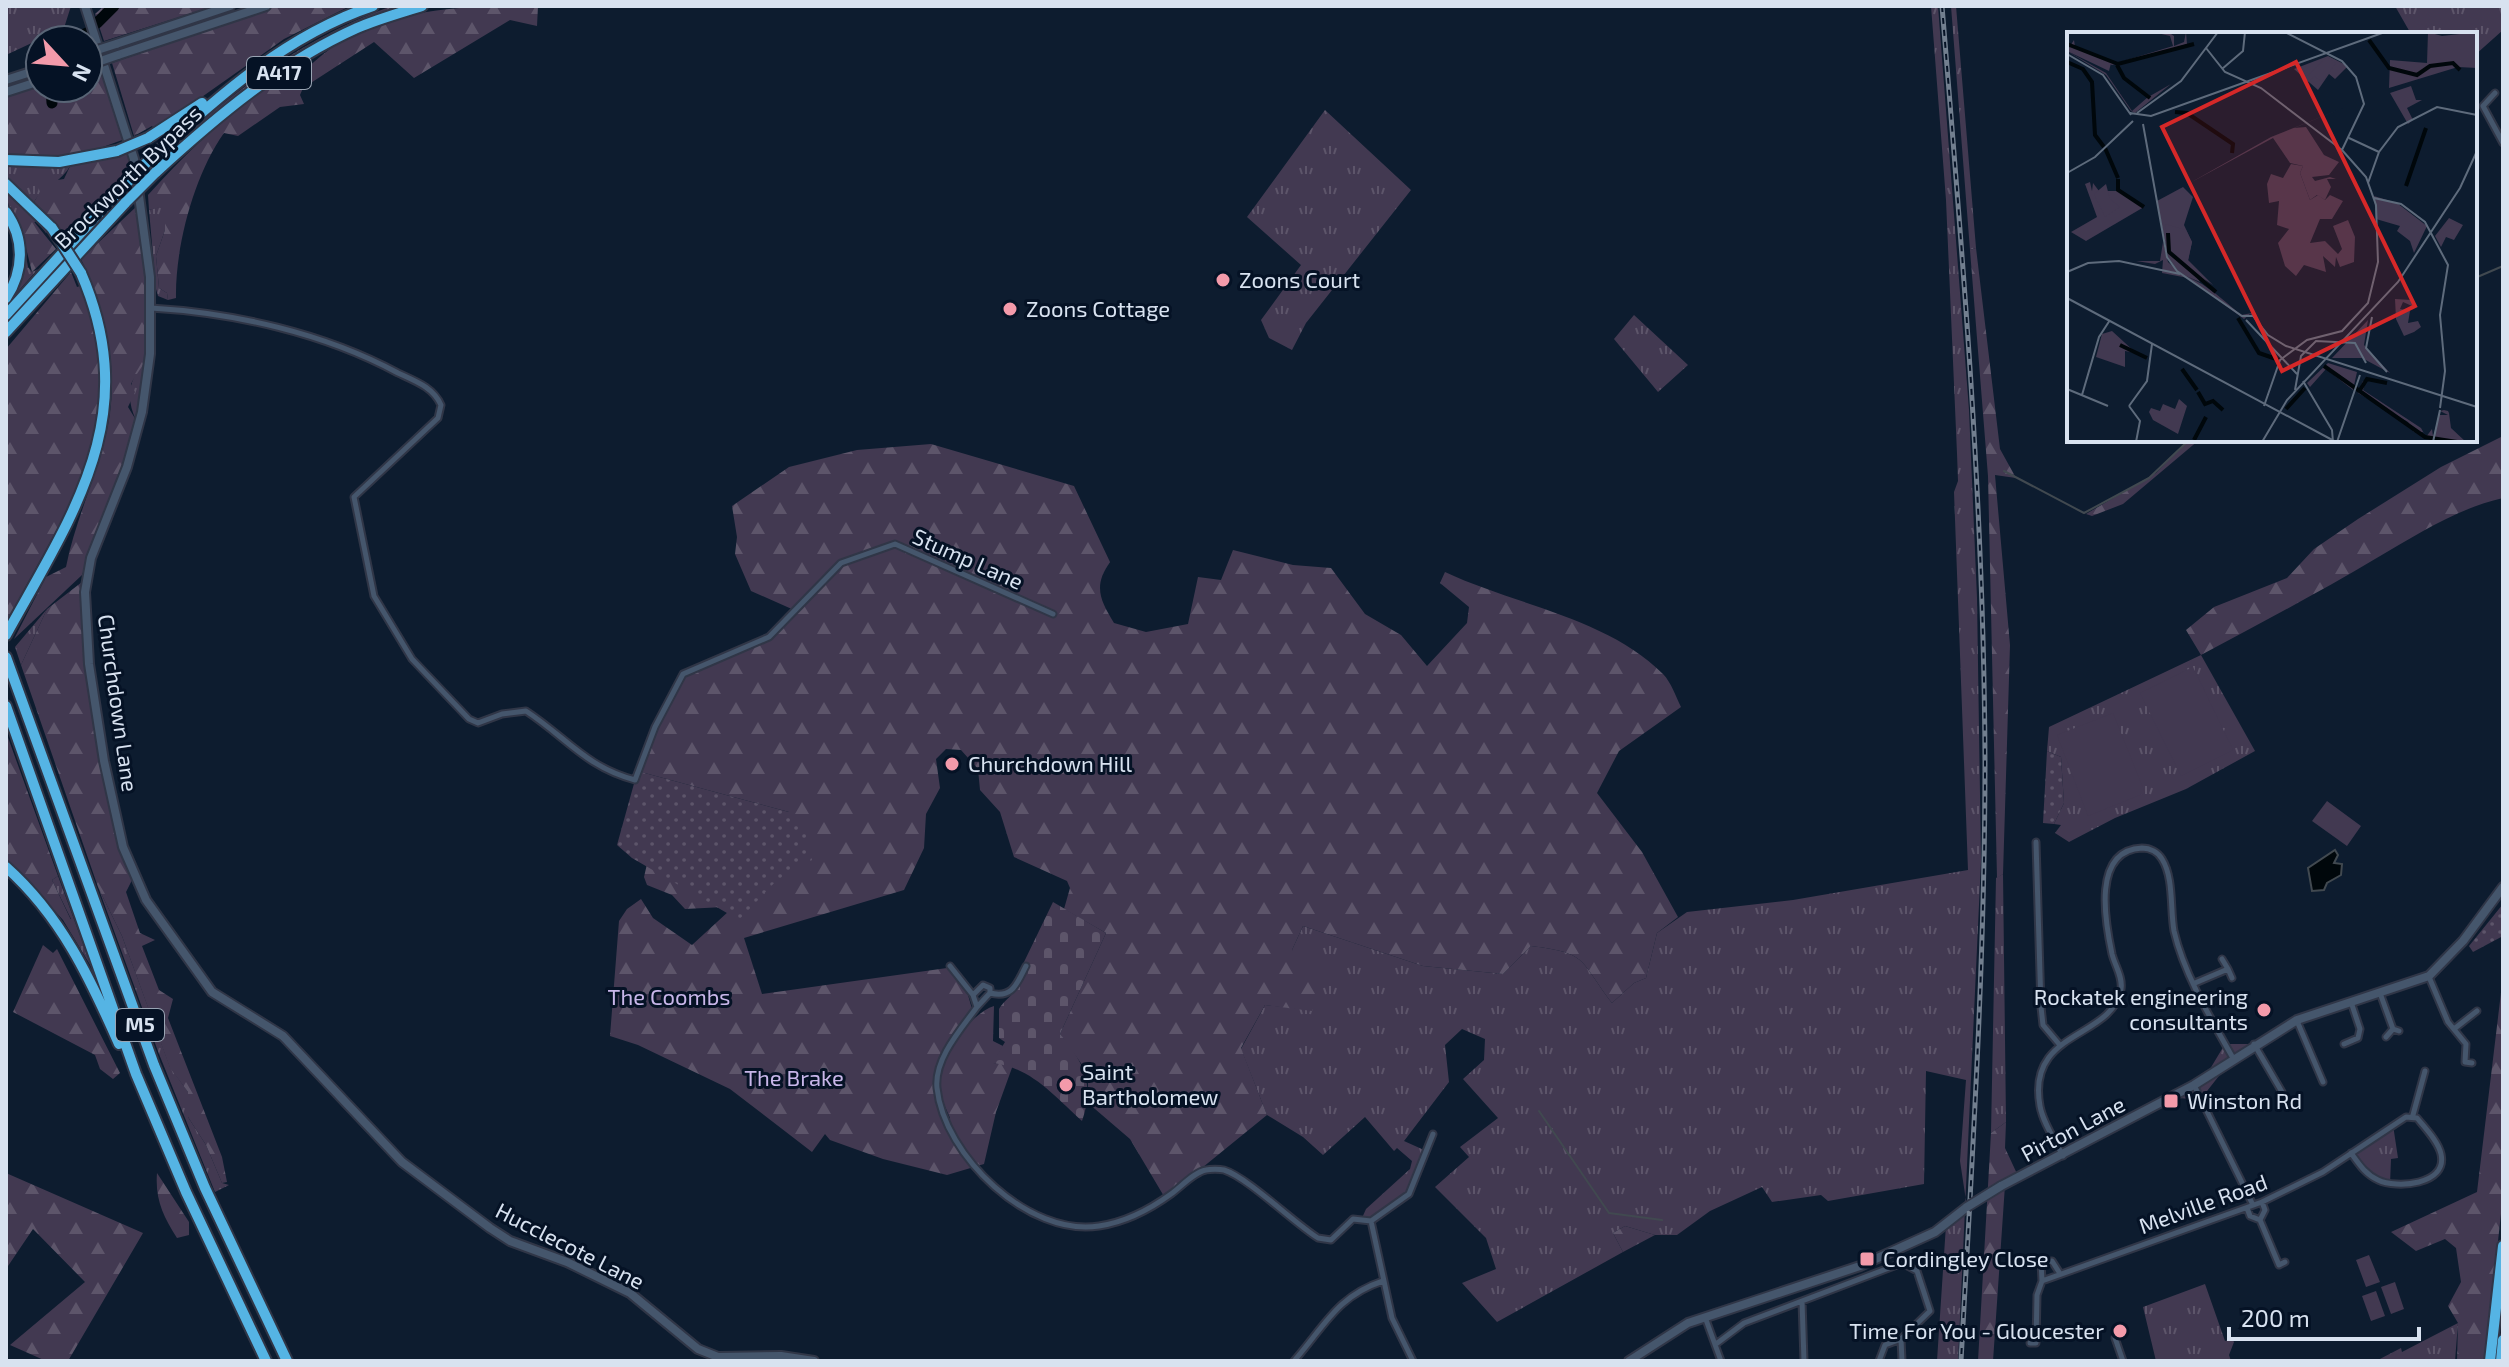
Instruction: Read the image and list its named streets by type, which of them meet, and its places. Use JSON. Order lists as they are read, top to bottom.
{
  "streets": {
    "highway": ["A417", "Brockworth Bypass", "M5"],
    "street": [
      "Stump Lane",
      "Churchdown Lane",
      "Pirton Lane",
      "Melville Road",
      "Hucclecote Lane"
    ]
  },
  "crossings": [
    ["Stump Lane", "Churchdown Lane"],
    ["Churchdown Lane", "Hucclecote Lane"]
  ],
  "parks": ["The Coombs", "The Brake"],
  "places": {
    "other": [
      "Zoons Court",
      "Zoons Cottage",
      "Churchdown Hill",
      "Rockatek engineering consultants",
      "Saint Bartholomew",
      "Time For You - Gloucester"
    ],
    "transit": ["Winston Rd", "Cordingley Close"]
  },
  "scale_bar": "200 m",
  "north": "bottom right"
}
